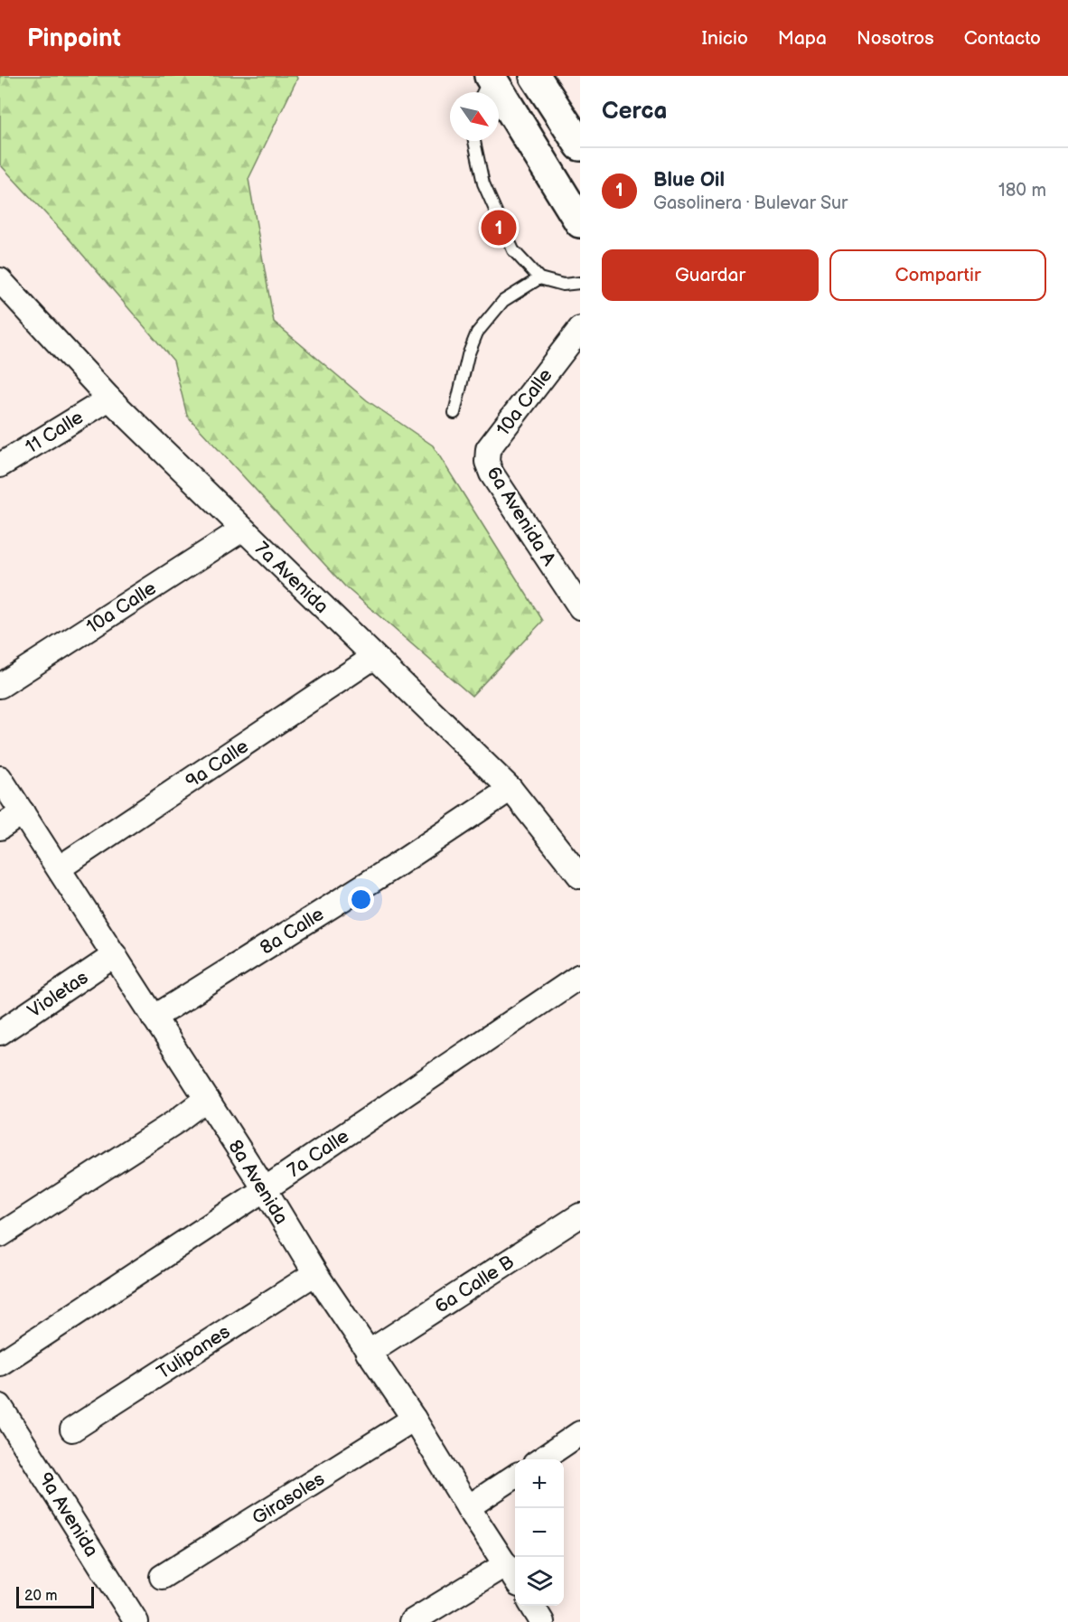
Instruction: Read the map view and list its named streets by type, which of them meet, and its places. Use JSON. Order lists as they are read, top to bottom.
{
  "streets": {
    "street": [
      "10a Calle",
      "11 Calle",
      "6a Avenida A",
      "7a Avenida",
      "9a Calle",
      "8a Calle",
      "Violetas",
      "7a Calle",
      "8a Avenida",
      "6a Calle B",
      "Tulipanes",
      "Girasoles",
      "9a Avenida"
    ]
  },
  "crossings": [
    ["10a Calle", "6a Avenida A"],
    ["10a Calle", "7a Avenida"],
    ["11 Calle", "7a Avenida"],
    ["7a Avenida", "9a Calle"],
    ["7a Avenida", "8a Calle"],
    ["9a Calle", "8a Avenida"],
    ["8a Calle", "8a Avenida"],
    ["Violetas", "8a Avenida"],
    ["7a Calle", "8a Avenida"],
    ["8a Avenida", "6a Calle B"],
    ["8a Avenida", "Tulipanes"],
    ["8a Avenida", "Girasoles"]
  ],
  "scale_bar": "20 m",
  "north": "bottom right",
  "page": {
    "header": "Pinpoint",
    "nav": [
      "Inicio",
      "Mapa",
      "Nosotros",
      "Contacto"
    ],
    "heading": "Cerca",
    "list": [
      {
        "mark": "1",
        "name": "Blue Oil",
        "note": "Gasolinera · Bulevar Sur",
        "value": "180 m"
      }
    ],
    "pins": "1",
    "buttons": ["Guardar", "Compartir"],
    "map_buttons": ["+", "−"],
    "scale": "20 m"
  }
}
